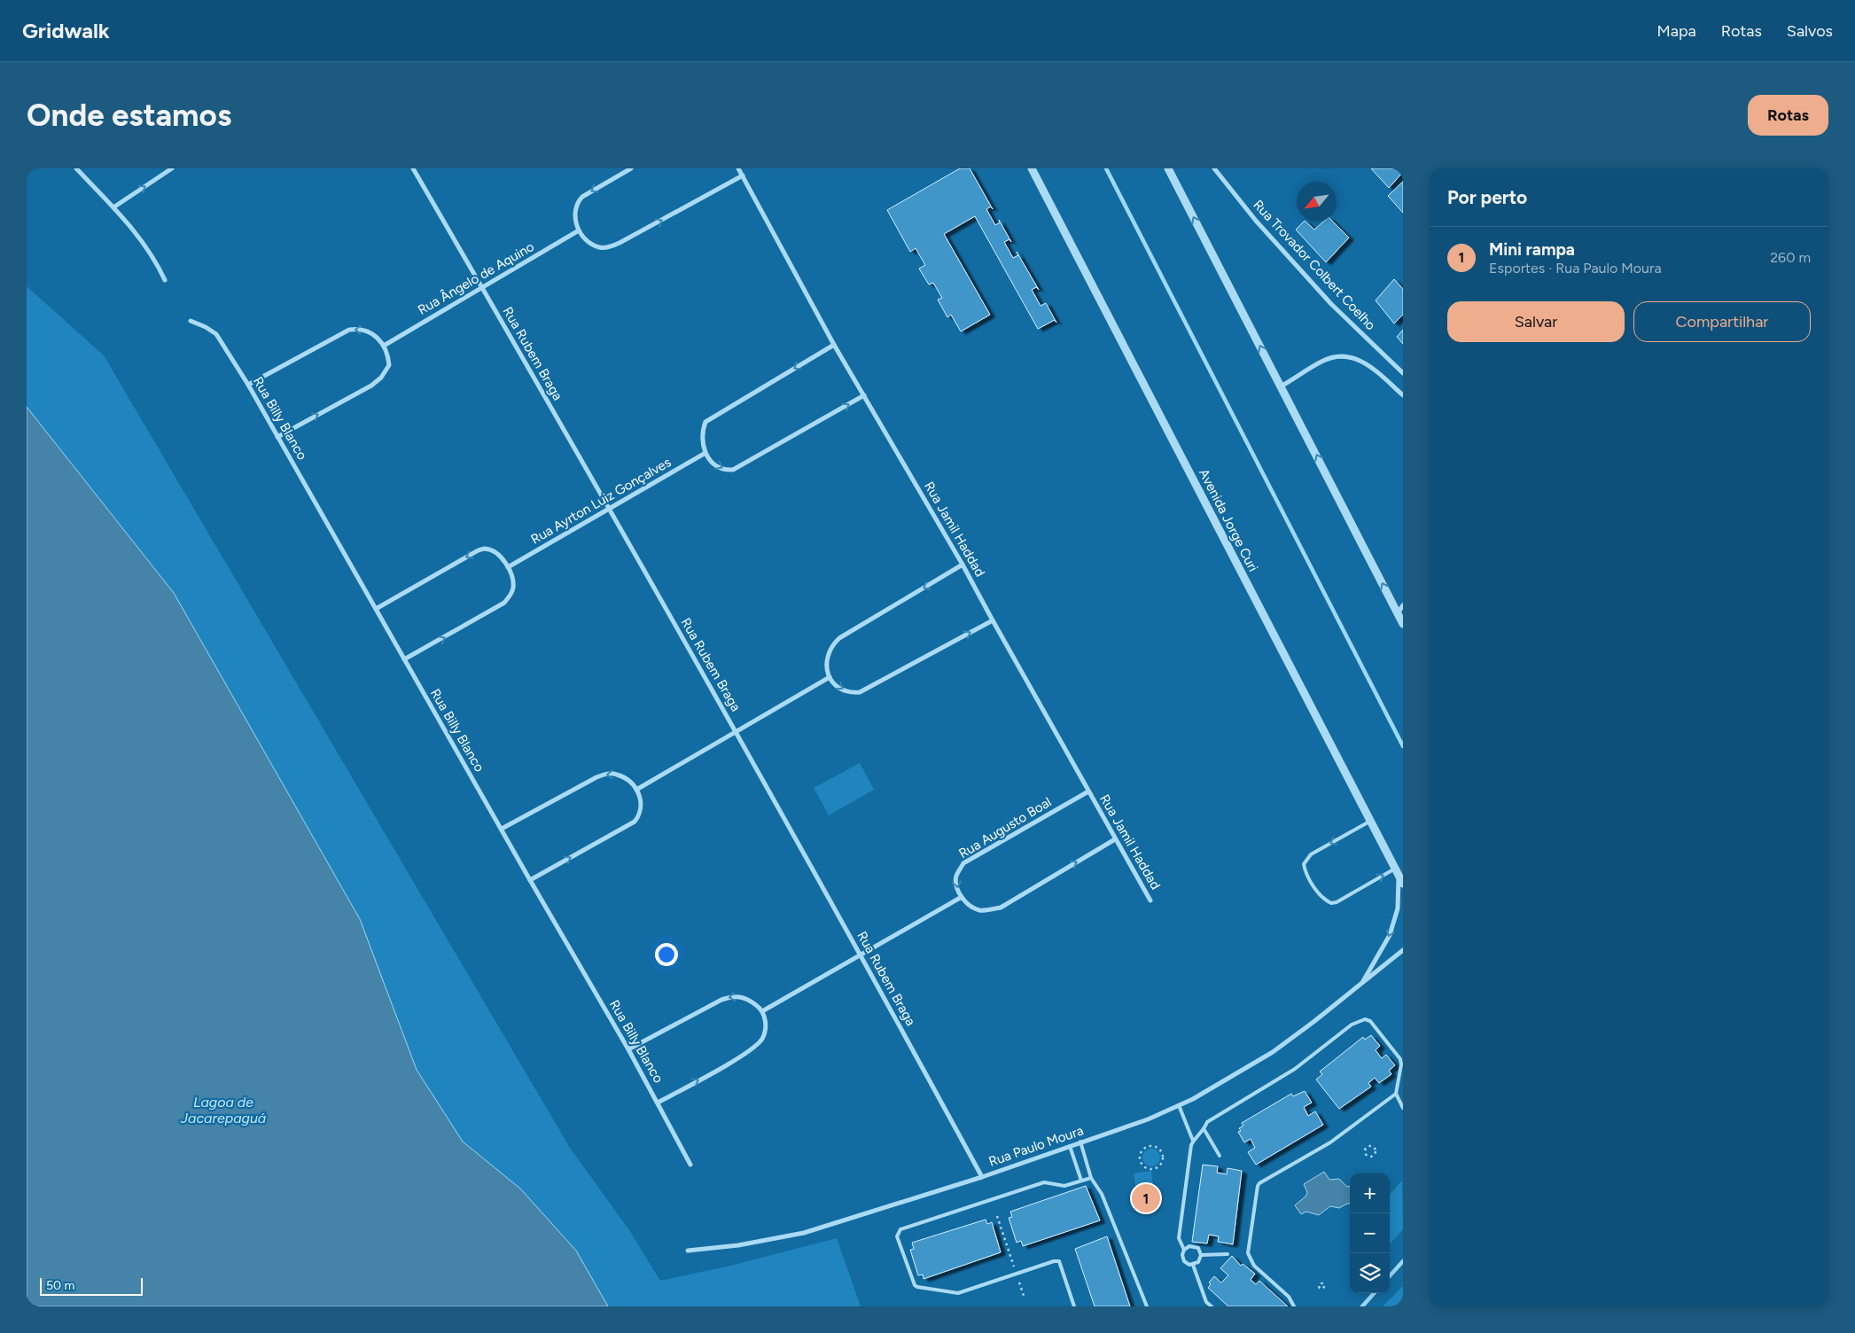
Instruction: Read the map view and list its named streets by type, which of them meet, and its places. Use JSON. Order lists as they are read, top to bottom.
{
  "streets": {
    "street": [
      "Rua Trovador Colbert Coelho",
      "Rua Ângelo de Aquino",
      "Rua Rubem Braga",
      "Rua Billy Blanco",
      "Rua Ayrton Luiz Gonçalves",
      "Avenida Jorge Curi",
      "Rua Jamil Haddad",
      "Rua Augusto Boal",
      "Rua Paulo Moura"
    ]
  },
  "crossings": [
    ["Rua Ângelo de Aquino", "Rua Rubem Braga"],
    ["Rua Rubem Braga", "Rua Ayrton Luiz Gonçalves"],
    ["Rua Rubem Braga", "Rua Paulo Moura"],
    ["Avenida Jorge Curi", "Rua Paulo Moura"],
    ["Rua Jamil Haddad", "Rua Augusto Boal"]
  ],
  "one_way": ["Rua Augusto Boal"],
  "water": ["Lagoa de Jacarepaguá"],
  "scale_bar": "50 m",
  "north": "bottom left",
  "page": {
    "header": "Gridwalk",
    "nav": ["Mapa", "Rotas", "Salvos"],
    "buttons": [
      "Rotas",
      ["Salvar", "Compartilhar"]
    ],
    "title": "Onde estamos",
    "heading": "Por perto",
    "list": [
      {
        "mark": "1",
        "name": "Mini rampa",
        "note": "Esportes · Rua Paulo Moura",
        "value": "260 m"
      }
    ],
    "map_buttons": ["+", "−"],
    "pins": "1",
    "scale": "50 m"
  }
}
